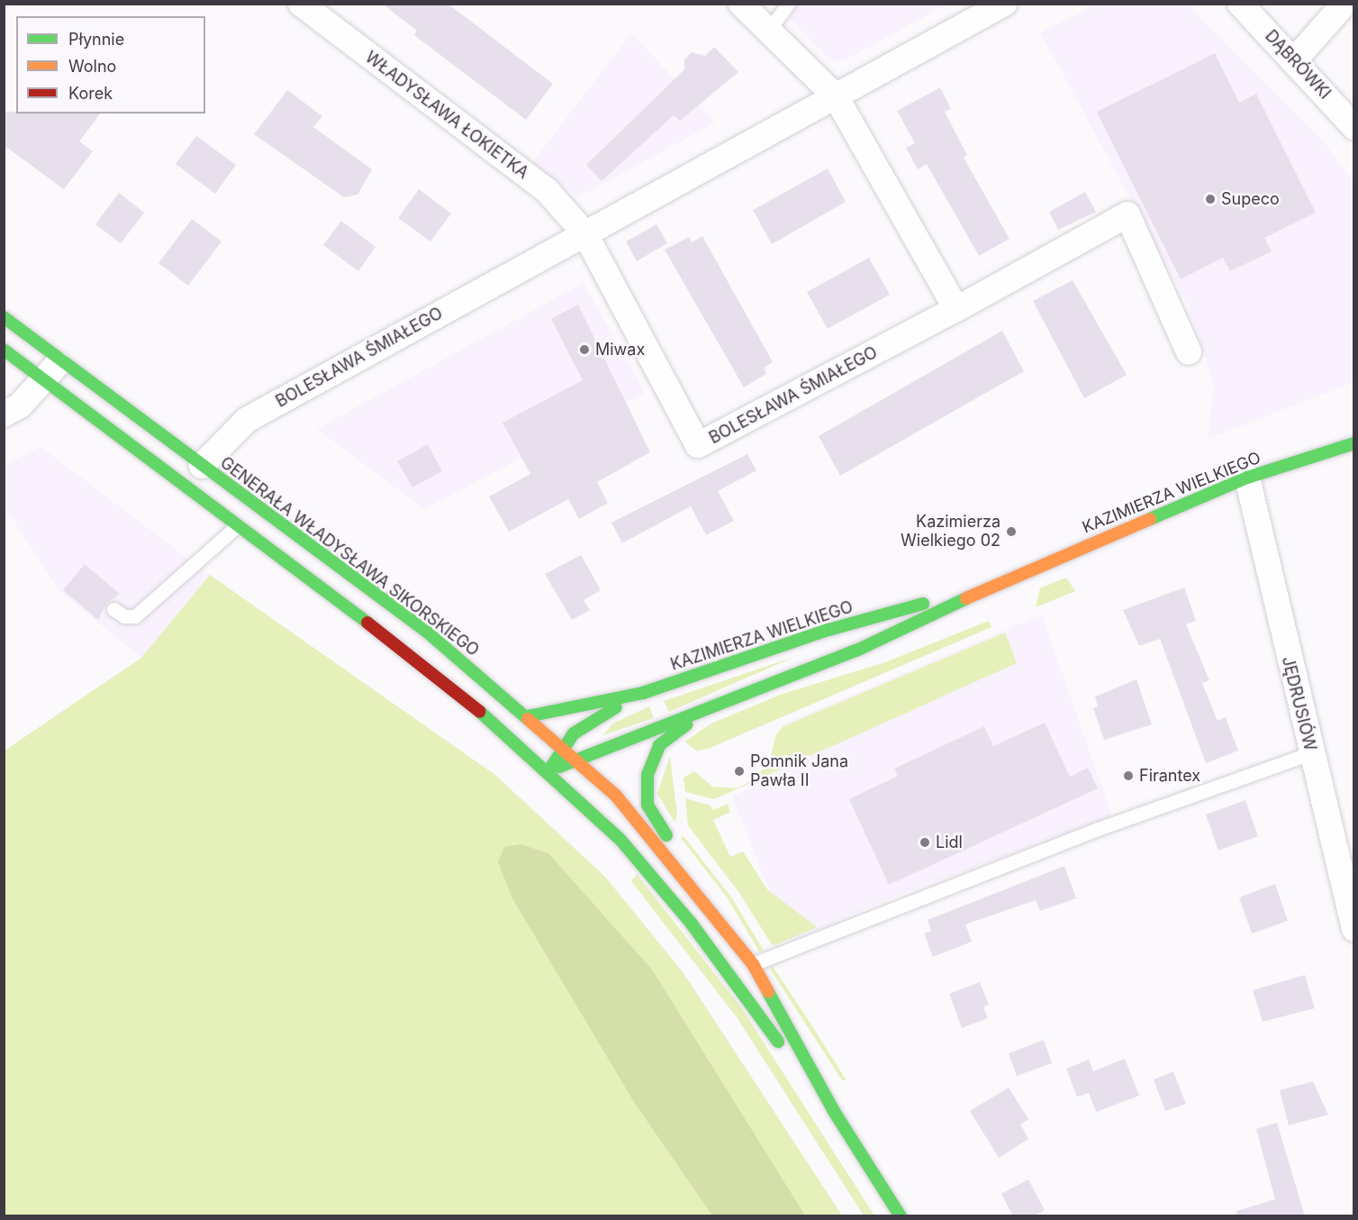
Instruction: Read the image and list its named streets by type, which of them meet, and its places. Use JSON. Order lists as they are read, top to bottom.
{
  "streets": {
    "street": [
      "DĄBRÓWKI",
      "WŁADYSŁAWA ŁOKIETKA",
      "BOLESŁAWA ŚMIAŁEGO",
      "KAZIMIERZA WIELKIEGO",
      "GENERAŁA WŁADYSŁAWA SIKORSKIEGO",
      "JĘDRUSIÓW"
    ]
  },
  "crossings": [
    ["WŁADYSŁAWA ŁOKIETKA", "BOLESŁAWA ŚMIAŁEGO"],
    ["BOLESŁAWA ŚMIAŁEGO", "GENERAŁA WŁADYSŁAWA SIKORSKIEGO"],
    ["KAZIMIERZA WIELKIEGO", "GENERAŁA WŁADYSŁAWA SIKORSKIEGO"],
    ["KAZIMIERZA WIELKIEGO", "JĘDRUSIÓW"]
  ],
  "places": [
    "Supeco",
    "Miwax",
    "Kazimierza Wielkiego 02",
    "Pomnik Jana Pawła II",
    "Firantex",
    "Lidl"
  ],
  "legend": ["Płynnie", "Wolno", "Korek"]
}
